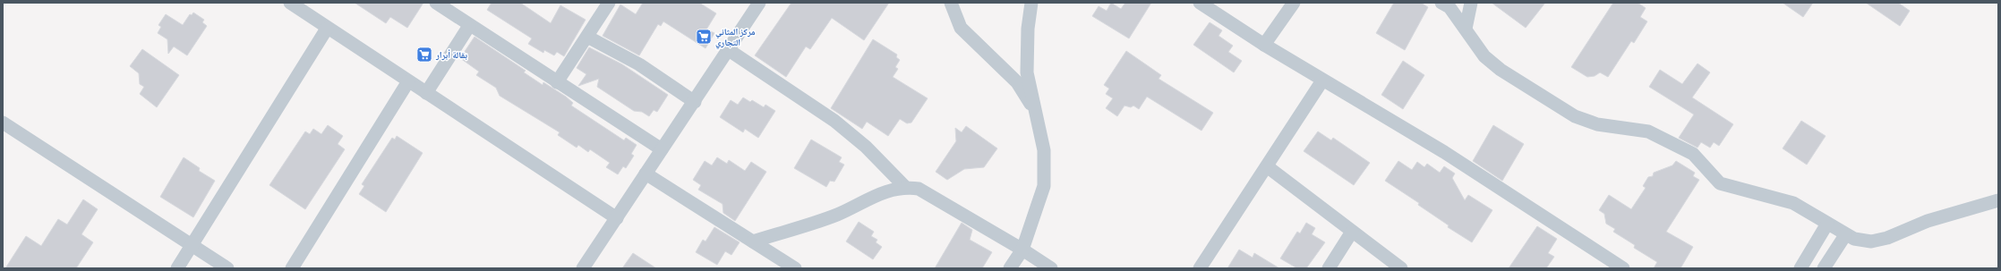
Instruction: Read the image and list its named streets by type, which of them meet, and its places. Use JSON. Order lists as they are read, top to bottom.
{
  "places": {
    "supermarket": ["مركز المثاني التجاري", "بقالة أبرار"]
  }
}
